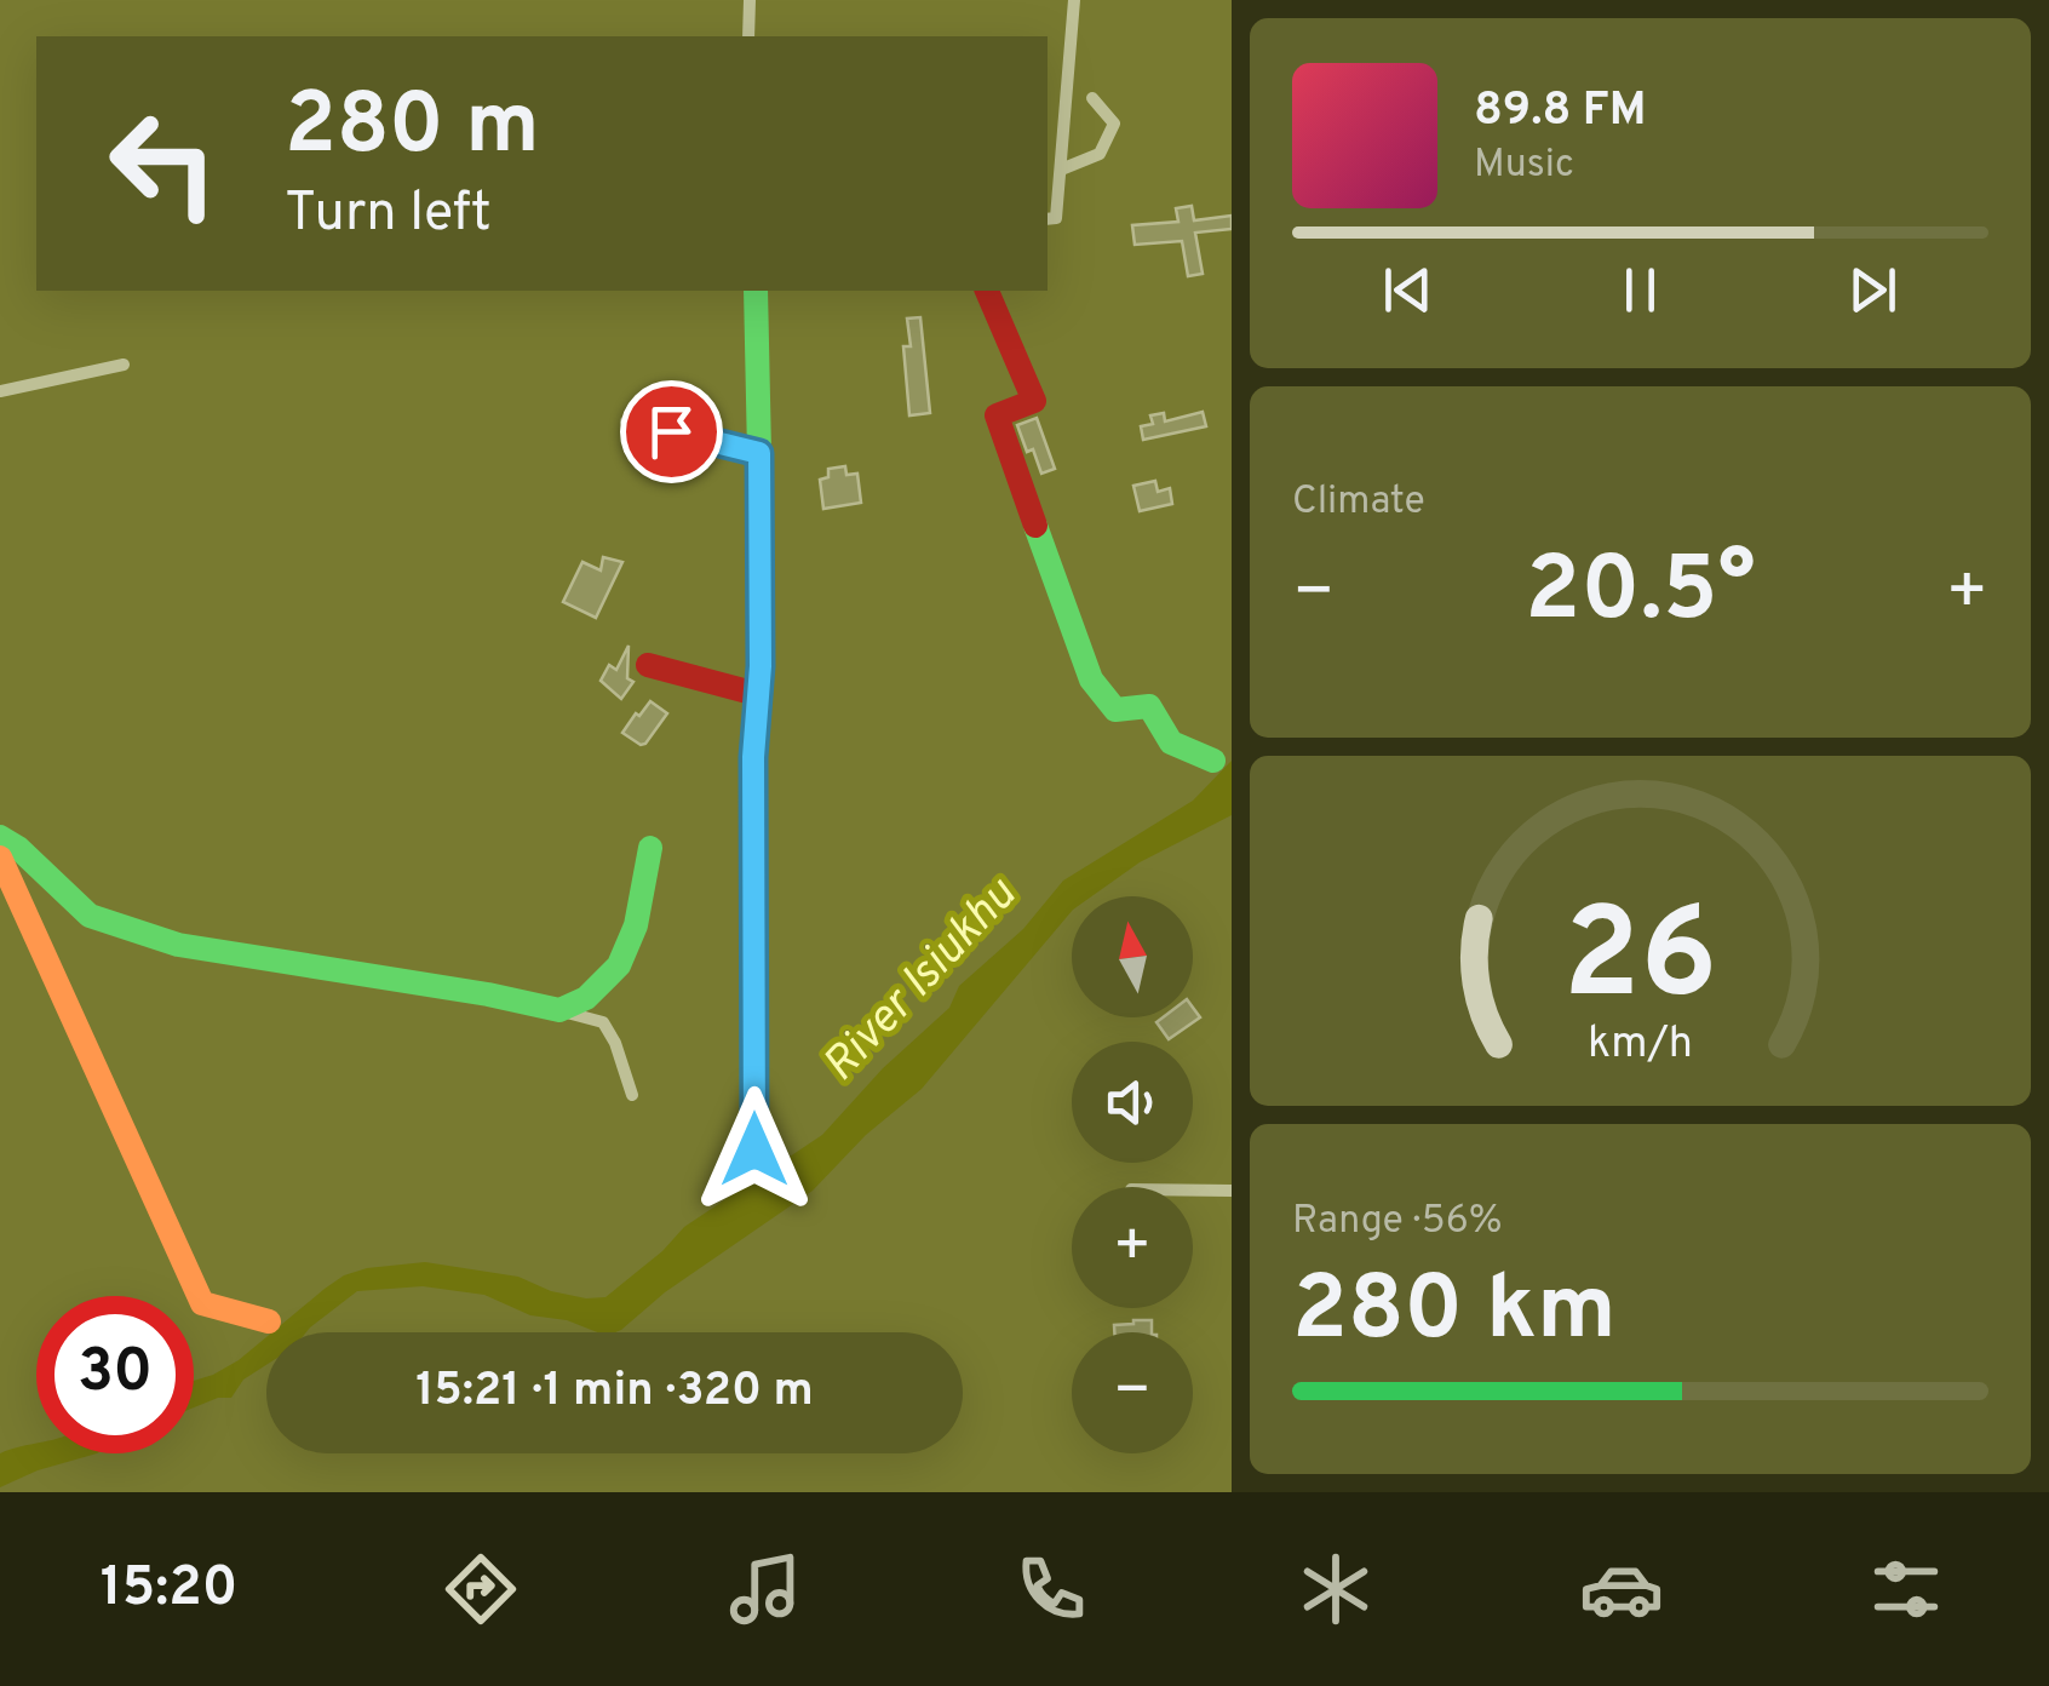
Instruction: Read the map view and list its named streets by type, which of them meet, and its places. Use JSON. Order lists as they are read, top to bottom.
{
  "water": ["River Isiukhu"],
  "north": "top",
  "page": {
    "turn": ["280 m", "Turn left"],
    "song": ["89.8 FM", "Music"],
    "tile": [
      "Climate",
      ["Range · 56%", "280 km"]
    ],
    "heat": ["−", "20.5°", "+"],
    "map_buttons": ["+", "−"],
    "limit": "30",
    "trip": "15:21 · 1 min · 320 m",
    "tabs": "15:20",
    "gauge": ["26", "km/h"]
  }
}
